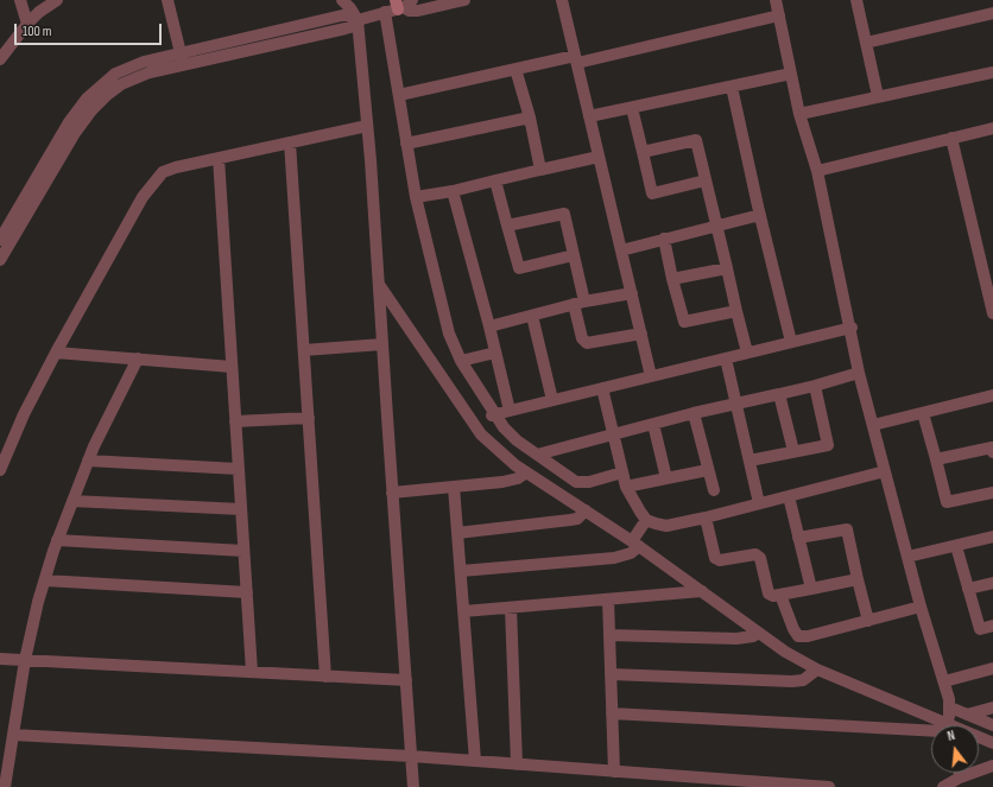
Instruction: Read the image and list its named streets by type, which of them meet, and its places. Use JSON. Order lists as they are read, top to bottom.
{
  "scale_bar": "100 m",
  "north": "top"
}
